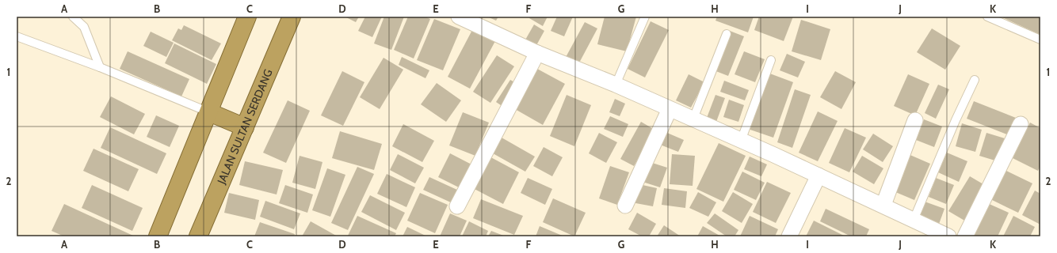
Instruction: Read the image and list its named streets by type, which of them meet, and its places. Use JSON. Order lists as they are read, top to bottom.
{
  "streets": {
    "highway": ["JALAN SULTAN SERDANG"]
  },
  "grid": {
    "columns": [
      "A",
      "B",
      "C",
      "D",
      "E",
      "F",
      "G",
      "H",
      "I",
      "J",
      "K"
    ],
    "rows": ["1", "2"]
  }
}
